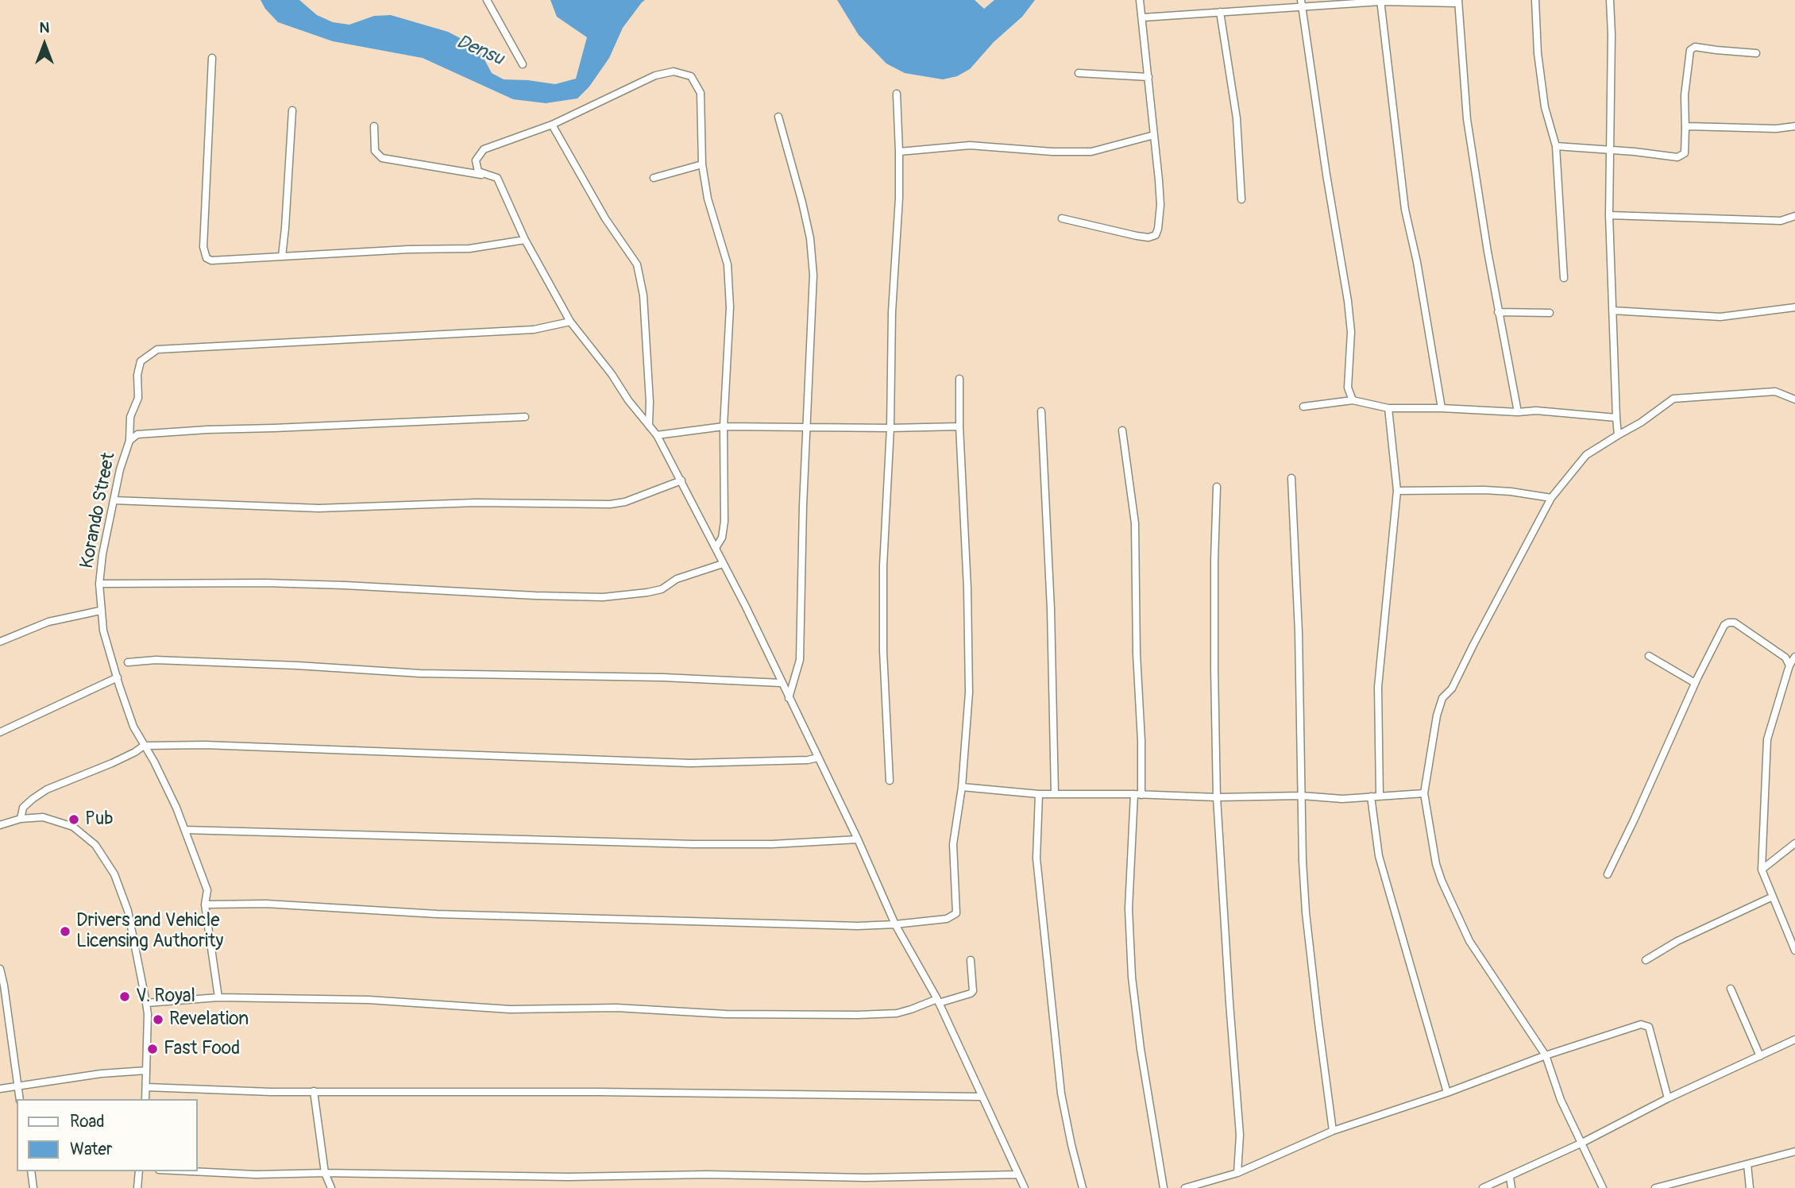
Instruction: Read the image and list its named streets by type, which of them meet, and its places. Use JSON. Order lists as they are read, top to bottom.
{
  "streets": {
    "street": ["Korando Street"]
  },
  "water": ["Densu"],
  "places": [
    "Pub",
    "Drivers and Vehicle Licensing Authority",
    "V. Royal",
    "Revelation",
    "Fast Food"
  ],
  "legend": ["Road", "Water"],
  "north": "top"
}
